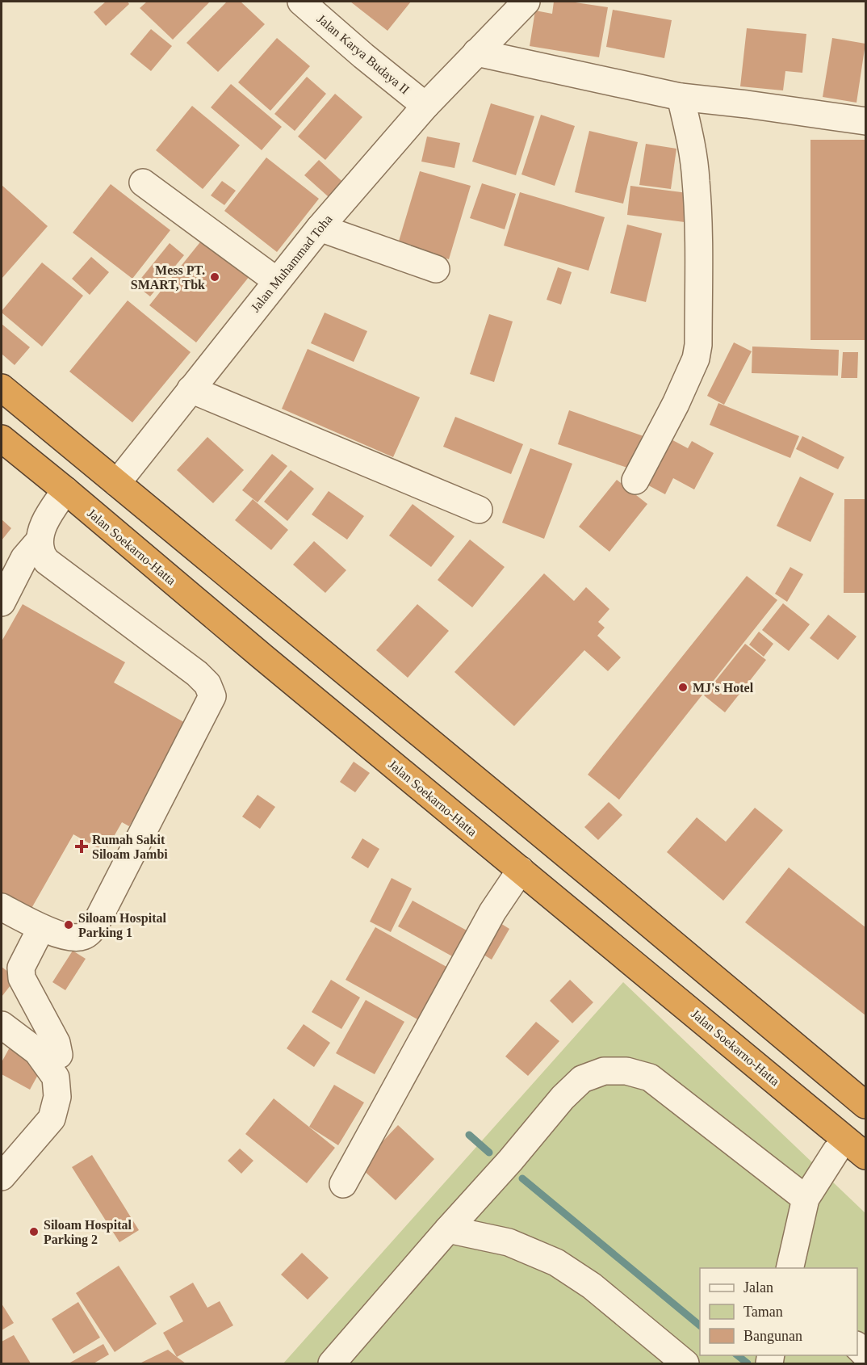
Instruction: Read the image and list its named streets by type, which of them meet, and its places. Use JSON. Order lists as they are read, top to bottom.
{
  "streets": {
    "highway": ["Jalan Soekarno-Hatta"],
    "street": ["Jalan Karya Budaya II", "Jalan Muhammad Toha"]
  },
  "crossings": [
    ["Jalan Karya Budaya II", "Jalan Muhammad Toha"]
  ],
  "places": {
    "other": [
      "Mess PT. SMART, Tbk",
      "MJ's Hotel",
      "Siloam Hospital Parking 1",
      "Siloam Hospital Parking 2"
    ],
    "health": ["Rumah Sakit Siloam Jambi"]
  },
  "legend": ["Jalan", "Taman", "Bangunan"]
}
